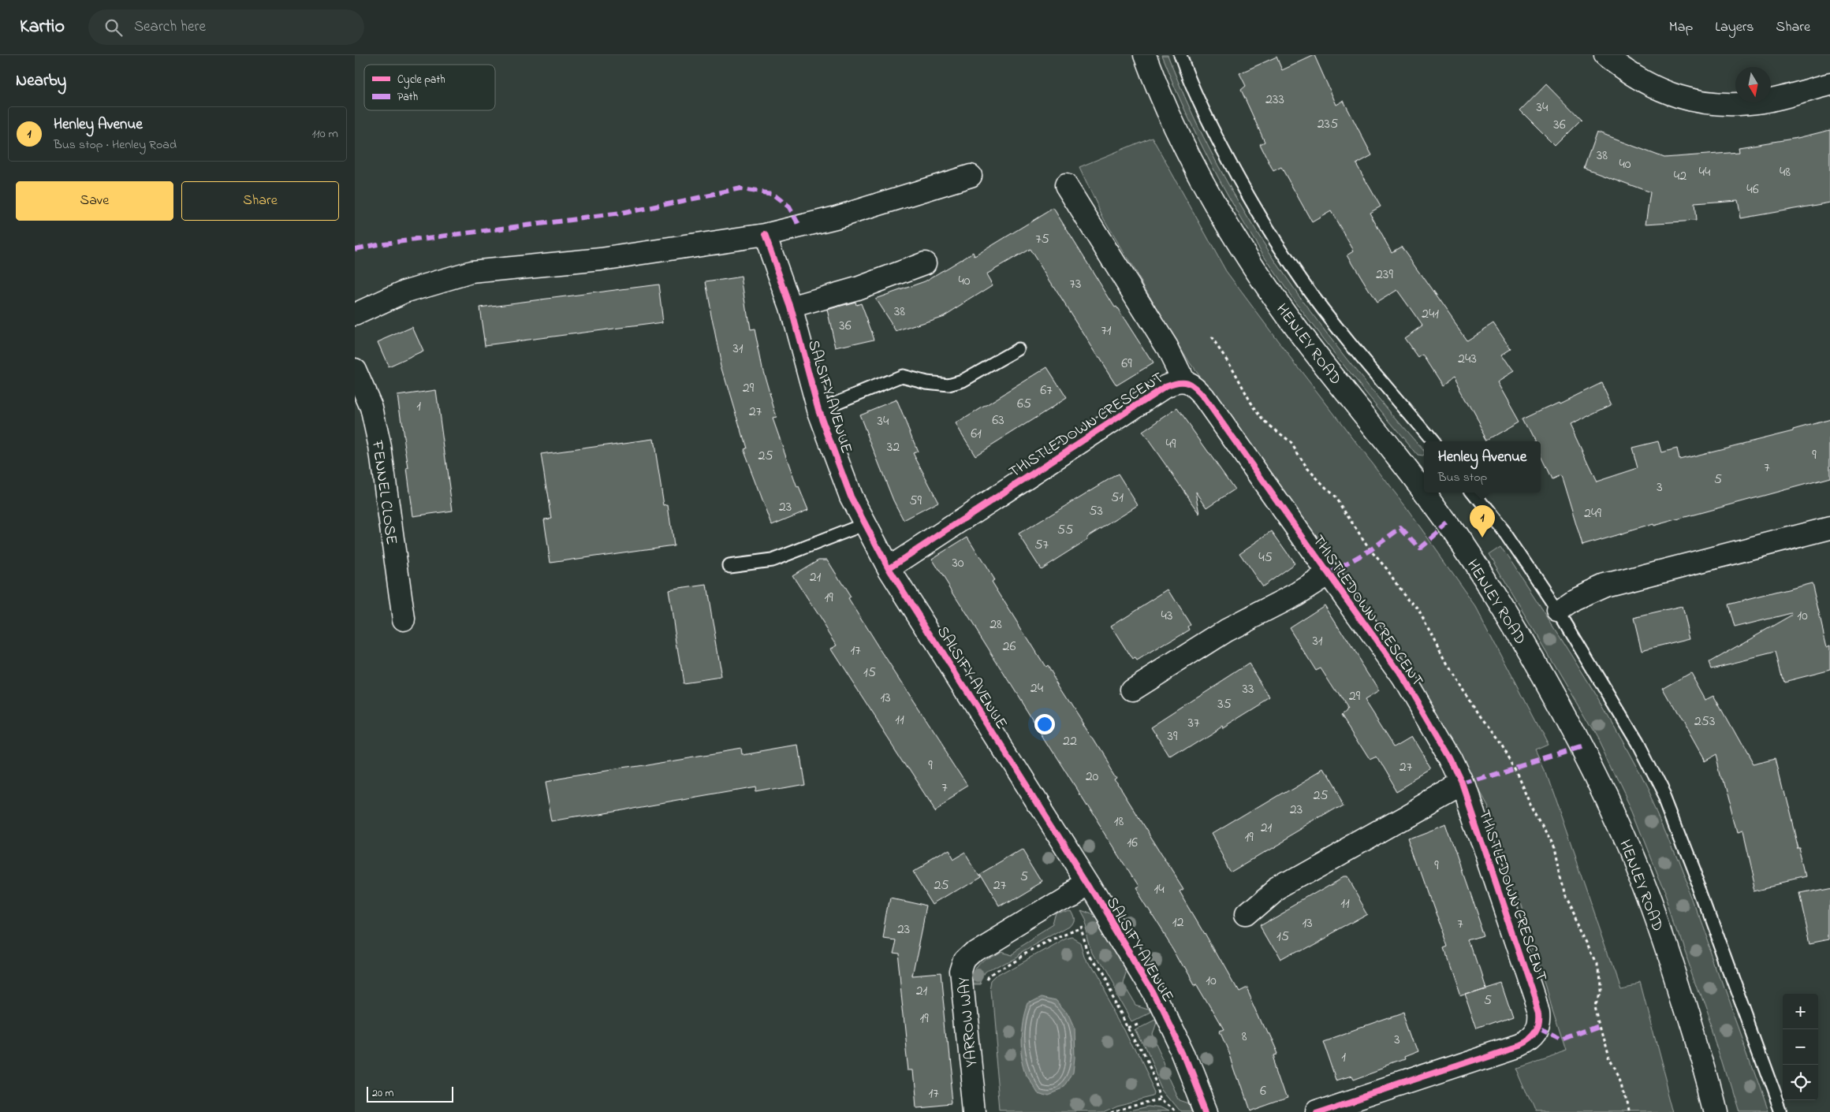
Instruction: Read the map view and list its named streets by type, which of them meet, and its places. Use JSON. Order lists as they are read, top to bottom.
{
  "streets": {
    "street": [
      "HENLEY ROAD",
      "SALSIFY AVENUE",
      "THISTLEDOWN CRESCENT",
      "FENNEL CLOSE",
      "YARROW WAY"
    ]
  },
  "crossings": [
    ["SALSIFY AVENUE", "THISTLEDOWN CRESCENT"],
    ["SALSIFY AVENUE", "YARROW WAY"]
  ],
  "house_numbers": [
    "233",
    "34",
    "235",
    "36",
    "38",
    "40",
    "44",
    "48",
    "42",
    "46",
    "75",
    "239",
    "40",
    "73",
    "38",
    "241",
    "36",
    "71",
    "31",
    "243",
    "69",
    "29",
    "67",
    "65",
    "1",
    "27",
    "63",
    "34",
    "61",
    "49",
    "32",
    "9",
    "25",
    "7",
    "5",
    "3",
    "51",
    "59",
    "23",
    "53",
    "249",
    "55",
    "57",
    "45",
    "30",
    "21",
    "19",
    "43",
    "10",
    "28",
    "31",
    "26",
    "17",
    "15",
    "24",
    "33",
    "29",
    "13",
    "35",
    "11",
    "253",
    "37",
    "39",
    "22",
    "9",
    "27",
    "20",
    "7",
    "25",
    "23",
    "18",
    "21",
    "19",
    "16",
    "9",
    "5",
    "25",
    "27",
    "14",
    "11",
    "12",
    "13",
    "7",
    "23",
    "15",
    "10",
    "21",
    "5",
    "19",
    "8",
    "3",
    "1",
    "6",
    "17"
  ],
  "legend": ["Cycle path", "Path"],
  "scale_bar": "20 m",
  "north": "bottom",
  "page": {
    "header": "Kartio",
    "search": "Search here",
    "nav": ["Map", "Layers", "Share"],
    "heading": "Nearby",
    "list": [
      {
        "mark": "1",
        "name": "Henley Avenue",
        "note": "Bus stop · Henley Road",
        "value": "110 m"
      }
    ],
    "buttons": ["Save", "Share"],
    "popup": ["Henley Avenue", "Bus stop"],
    "pins": "1",
    "map_buttons": ["+", "−"],
    "scale": "20 m"
  }
}
